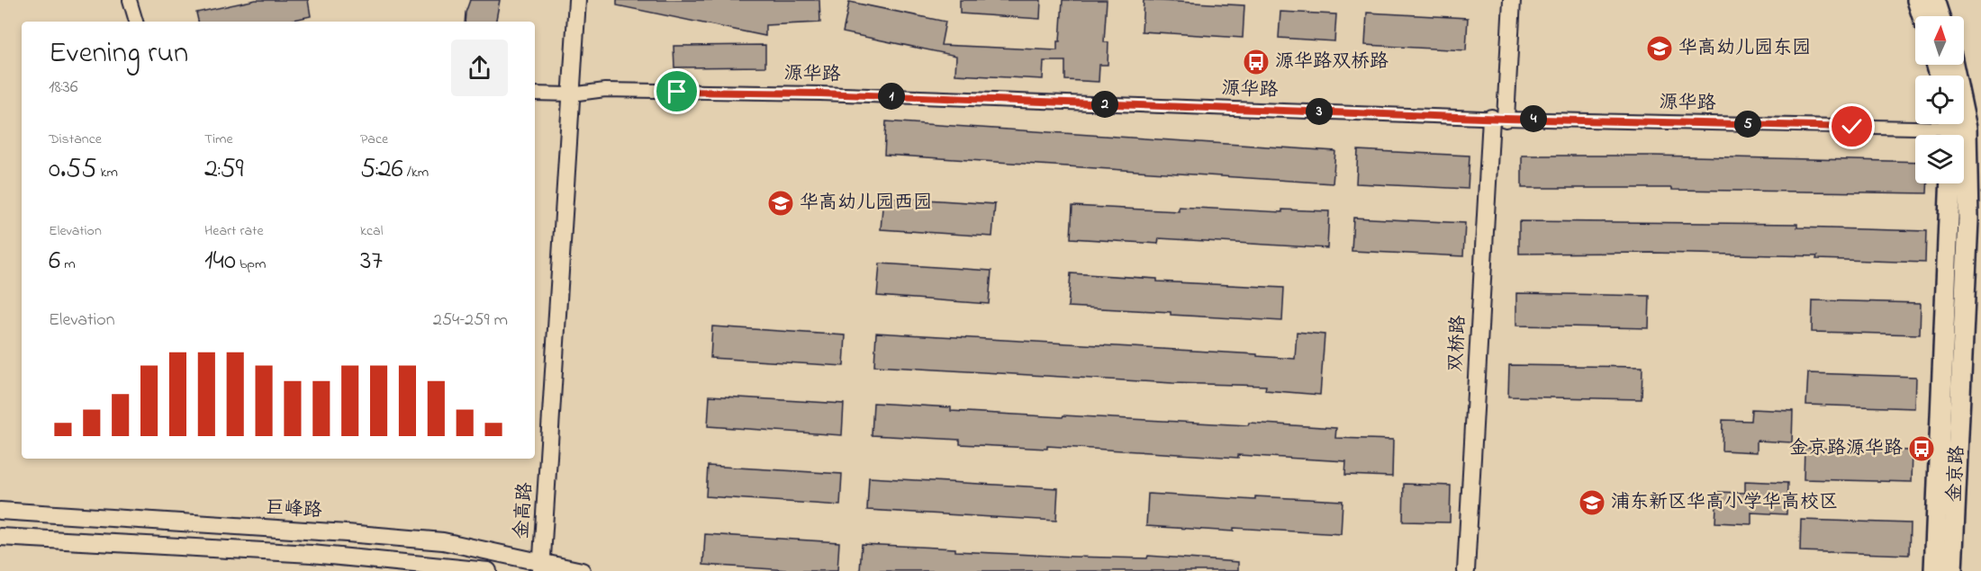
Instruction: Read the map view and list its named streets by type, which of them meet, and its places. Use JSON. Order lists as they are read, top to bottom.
{
  "streets": {
    "main road": [
      "双桥路",
      "金京路",
      "巨峰路",
      "金高路"
    ],
    "street": ["源华路"]
  },
  "crossings": [
    ["源华路", "双桥路"],
    ["源华路", "金京路"],
    ["源华路", "金高路"],
    ["巨峰路", "金高路"]
  ],
  "places": {
    "school or university": ["华高幼儿园东园", "华高幼儿园西园", "浦东新区华高小学华高校区"],
    "bus stop": ["源华路双桥路", "金京路源华路"]
  },
  "north": "top",
  "page": {
    "heading": ["Evening run", "18:36"],
    "pins": [
      "1",
      "2",
      "3",
      "4",
      "5"
    ],
    "stats": [
      ["Distance", "0.55 km"],
      ["Time", "2:59"],
      ["Pace", "5:26 /km"],
      ["Elevation", "6 m"],
      ["Heart rate", "140 bpm"],
      ["kcal", "37"]
    ],
    "chart": ["Elevation", "254–259 m"]
  }
}
